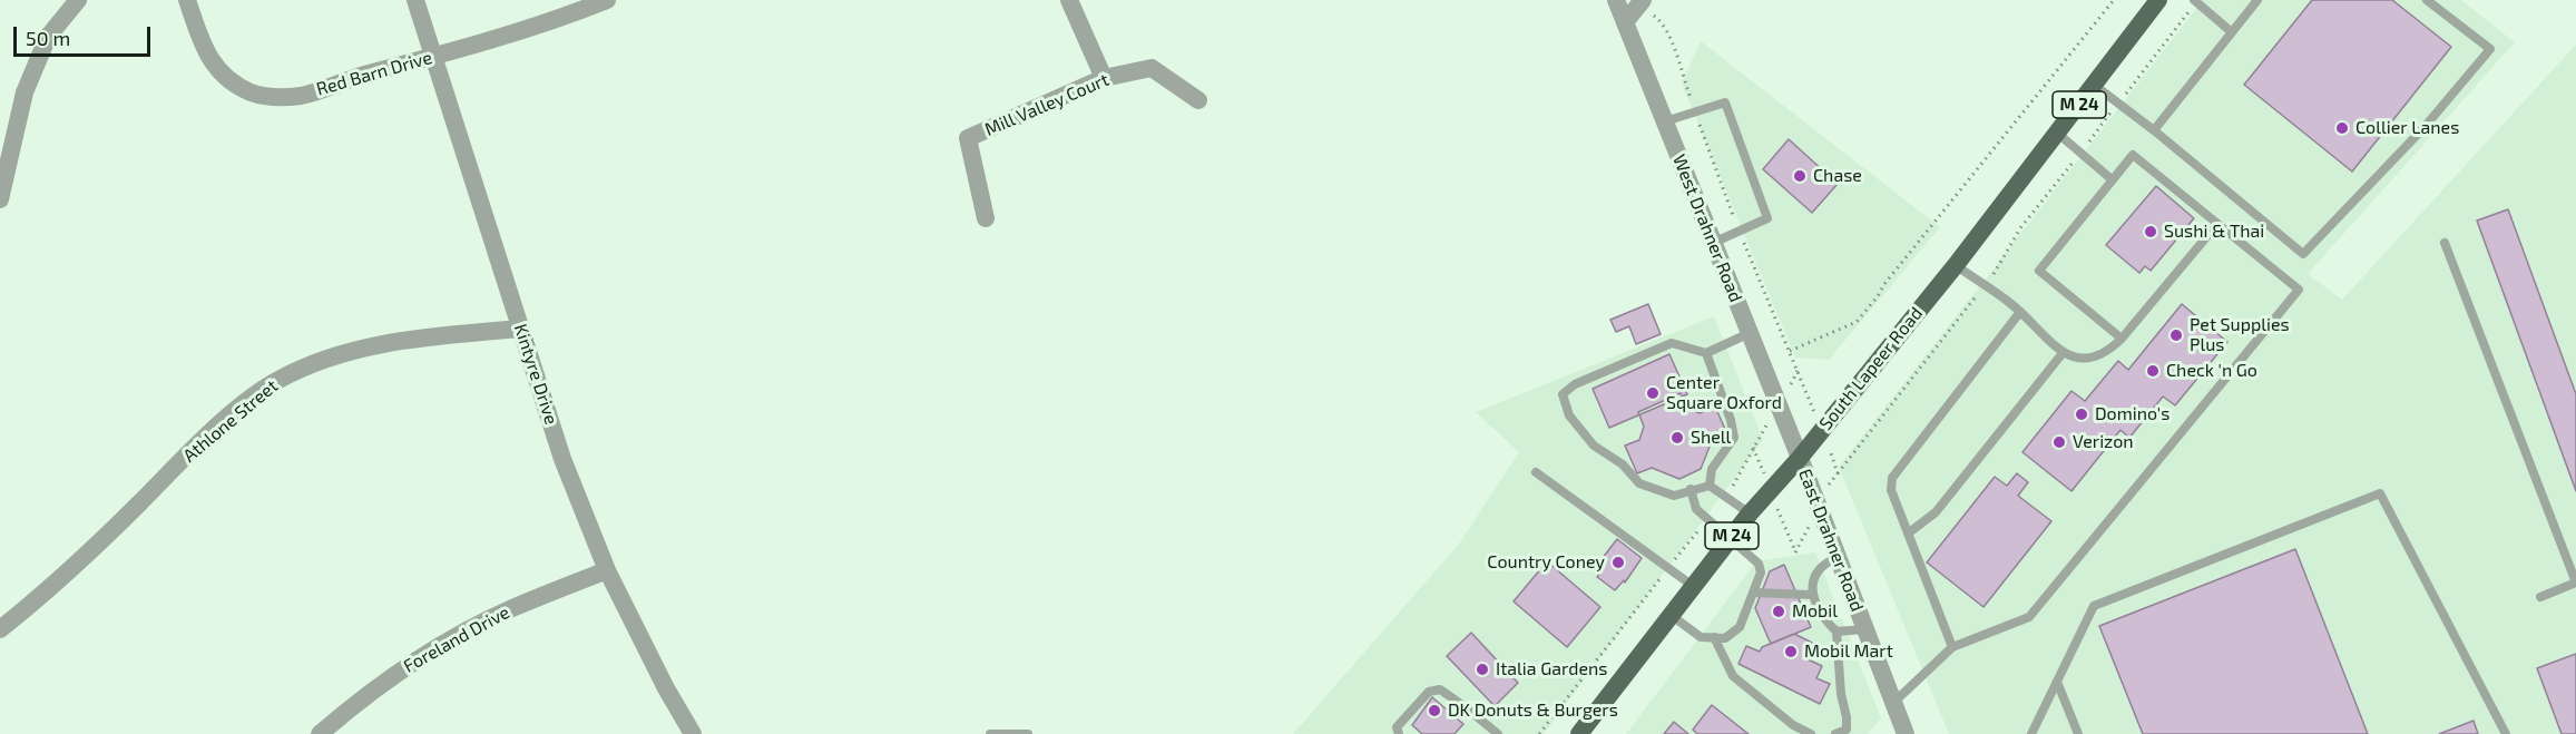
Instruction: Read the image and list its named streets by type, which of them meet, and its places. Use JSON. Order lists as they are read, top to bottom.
{
  "streets": {
    "main road": ["M 24", "South Lapeer Road"],
    "street": [
      "Red Barn Drive",
      "Mill Valley Court",
      "West Drahner Road",
      "Kintyre Drive",
      "Athlone Street",
      "East Drahner Road",
      "Foreland Drive"
    ]
  },
  "crossings": [
    ["Red Barn Drive", "Kintyre Drive"],
    ["West Drahner Road", "South Lapeer Road"],
    ["West Drahner Road", "East Drahner Road"],
    ["South Lapeer Road", "East Drahner Road"],
    ["Kintyre Drive", "Athlone Street"],
    ["Kintyre Drive", "Foreland Drive"]
  ],
  "places": [
    "Collier Lanes",
    "Chase",
    "Sushi & Thai",
    "Pet Supplies Plus",
    "Check 'n Go",
    "Center Square Oxford",
    "Domino's",
    "Shell",
    "Verizon",
    "Country Coney",
    "Mobil",
    "Mobil Mart",
    "Italia Gardens",
    "DK Donuts & Burgers"
  ],
  "scale_bar": "50 m"
}
